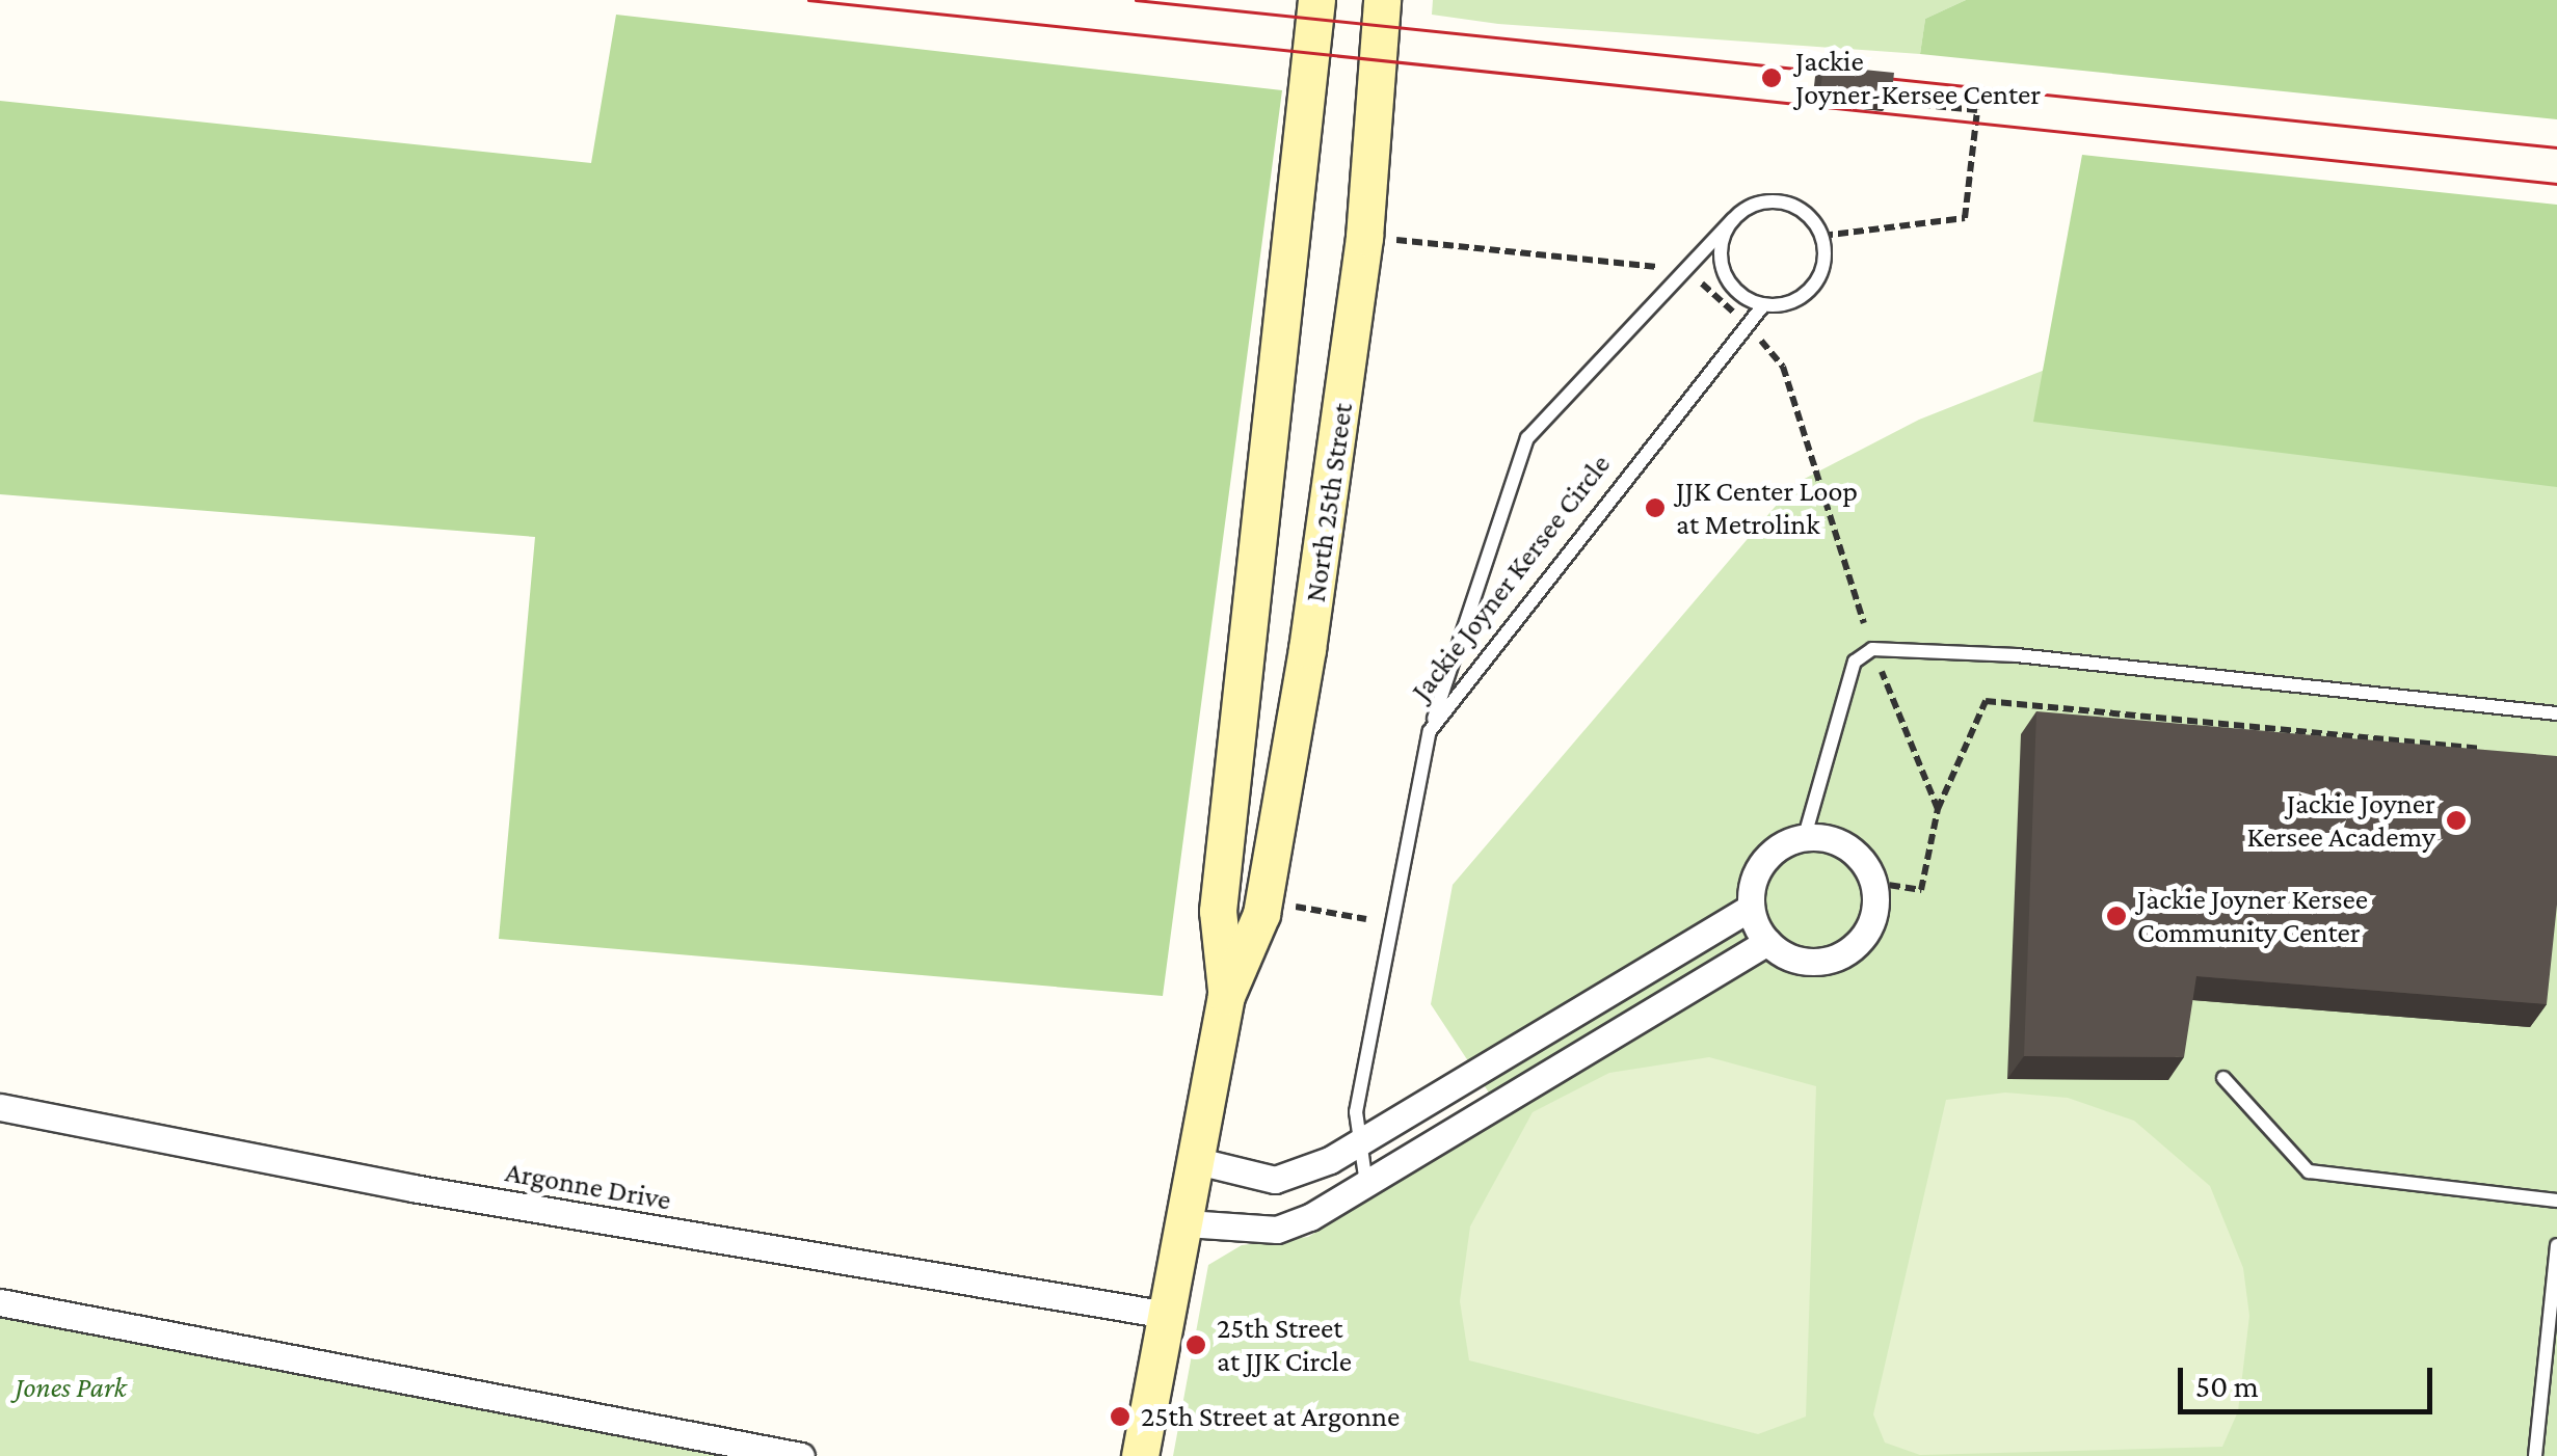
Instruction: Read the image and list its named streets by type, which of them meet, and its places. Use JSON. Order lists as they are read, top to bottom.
{
  "streets": {
    "main road": ["North 25th Street"],
    "street": ["Argonne Drive"],
    "lane": ["Jackie Joyner Kersee Circle"]
  },
  "crossings": [
    ["North 25th Street", "Argonne Drive"]
  ],
  "parks": ["Jones Park"],
  "places": [
    "Jackie Joyner-Kersee Center",
    "JJK Center Loop at Metrolink",
    "Jackie Joyner Kersee Academy",
    "Jackie Joyner Kersee Community Center",
    "25th Street at JJK Circle",
    "25th Street at Argonne"
  ],
  "scale_bar": "50 m"
}
